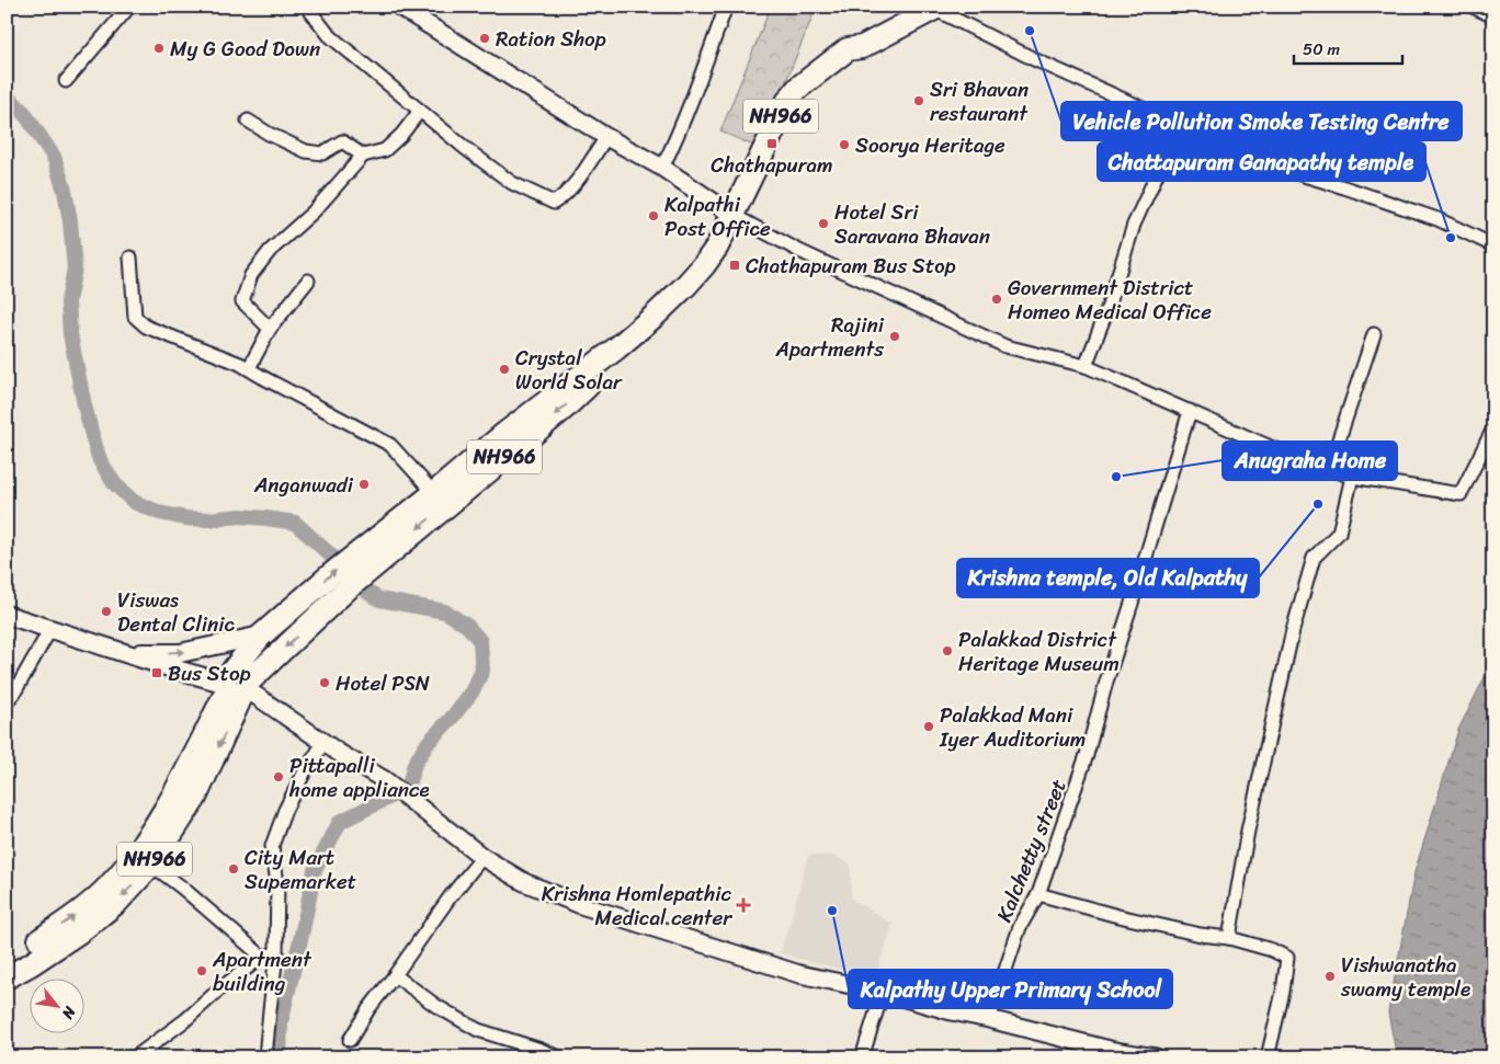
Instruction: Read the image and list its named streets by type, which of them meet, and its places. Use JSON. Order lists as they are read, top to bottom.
{
  "streets": {
    "highway": ["NH966"],
    "street": ["Kalchetty street"]
  },
  "places": {
    "other": [
      "Vehicle Pollution Smoke Testing Centre",
      "Ration Shop",
      "My G Good Down",
      "Sri Bhavan restaurant",
      "Soorya Heritage",
      "Kalpathi Post Office",
      "Hotel Sri Saravana Bhavan",
      "Chattapuram Ganapathy temple",
      "Government District Homeo Medical Office",
      "Rajini Apartments",
      "Crystal World Solar",
      "Anugraha Home",
      "Anganwadi",
      "Krishna temple, Old Kalpathy",
      "Viswas Dental Clinic",
      "Palakkad District Heritage Museum",
      "Hotel PSN",
      "Palakkad Mani Iyer Auditorium",
      "Pittapalli home appliance",
      "City Mart Supemarket",
      "Kalpathy Upper Primary School",
      "Apartment building",
      "Vishwanatha swamy temple"
    ],
    "transit": ["Chathapuram", "Chathapuram Bus Stop", "Bus Stop"],
    "health": ["Krishna Homlepathic Medical center"]
  },
  "scale_bar": "50 m",
  "north": "bottom right"
}
